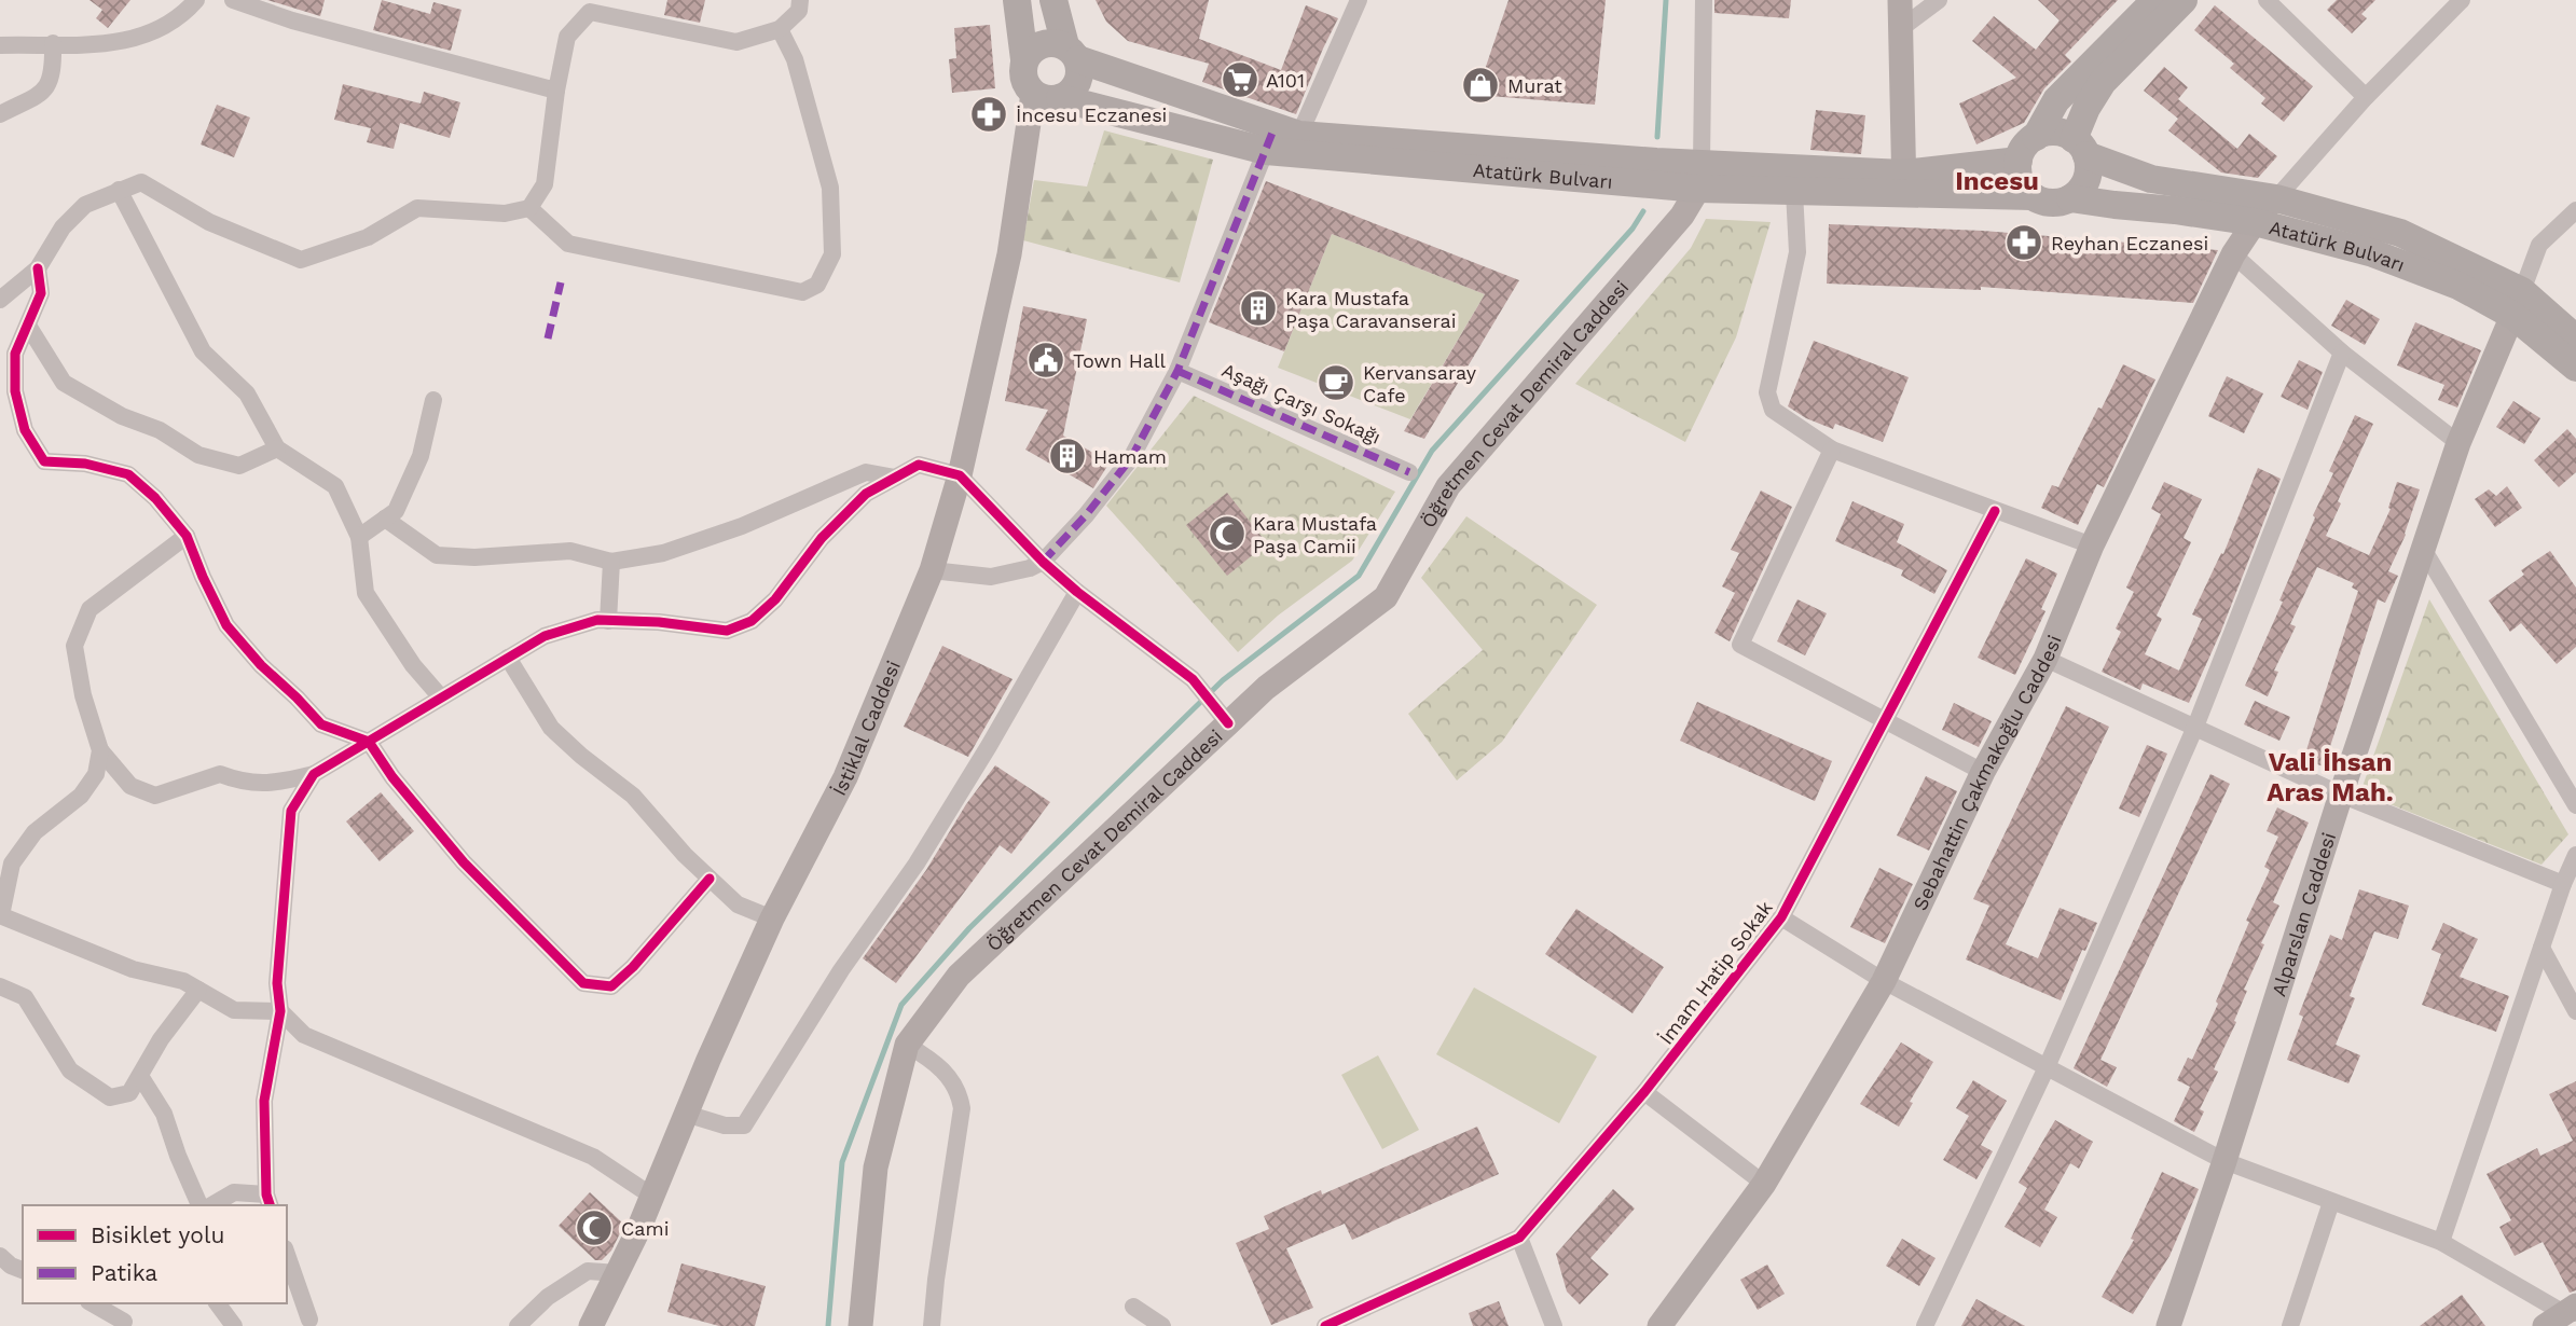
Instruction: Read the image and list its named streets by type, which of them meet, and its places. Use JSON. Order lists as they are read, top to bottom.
{
  "streets": {
    "main road": [
      "Atatürk Bulvarı",
      "Öğretmen Cevat Demiral Caddesi",
      "İstiklal Caddesi",
      "Sebahattin Çakmakoğlu Caddesi",
      "Alparslan Caddesi"
    ],
    "street": ["Aşağı Çarşı Sokağı", "İmam Hatip Sokak"]
  },
  "crossings": [
    ["Atatürk Bulvarı", "Öğretmen Cevat Demiral Caddesi"],
    ["Atatürk Bulvarı", "İstiklal Caddesi"],
    ["Atatürk Bulvarı", "Sebahattin Çakmakoğlu Caddesi"],
    ["Atatürk Bulvarı", "Alparslan Caddesi"]
  ],
  "districts": ["Incesu", "Vali İhsan Aras Mah."],
  "places": {
    "supermarket": ["A101"],
    "shop": ["Murat"],
    "pharmacy": ["İncesu Eczanesi", "Reyhan Eczanesi"],
    "building": ["Kara Mustafa Paşa Caravanserai", "Hamam"],
    "public building": ["Town Hall"],
    "cafe": ["Kervansaray Cafe"],
    "mosque": ["Kara Mustafa Paşa Camii", "Cami"]
  },
  "legend": ["Bisiklet yolu", "Patika"]
}
